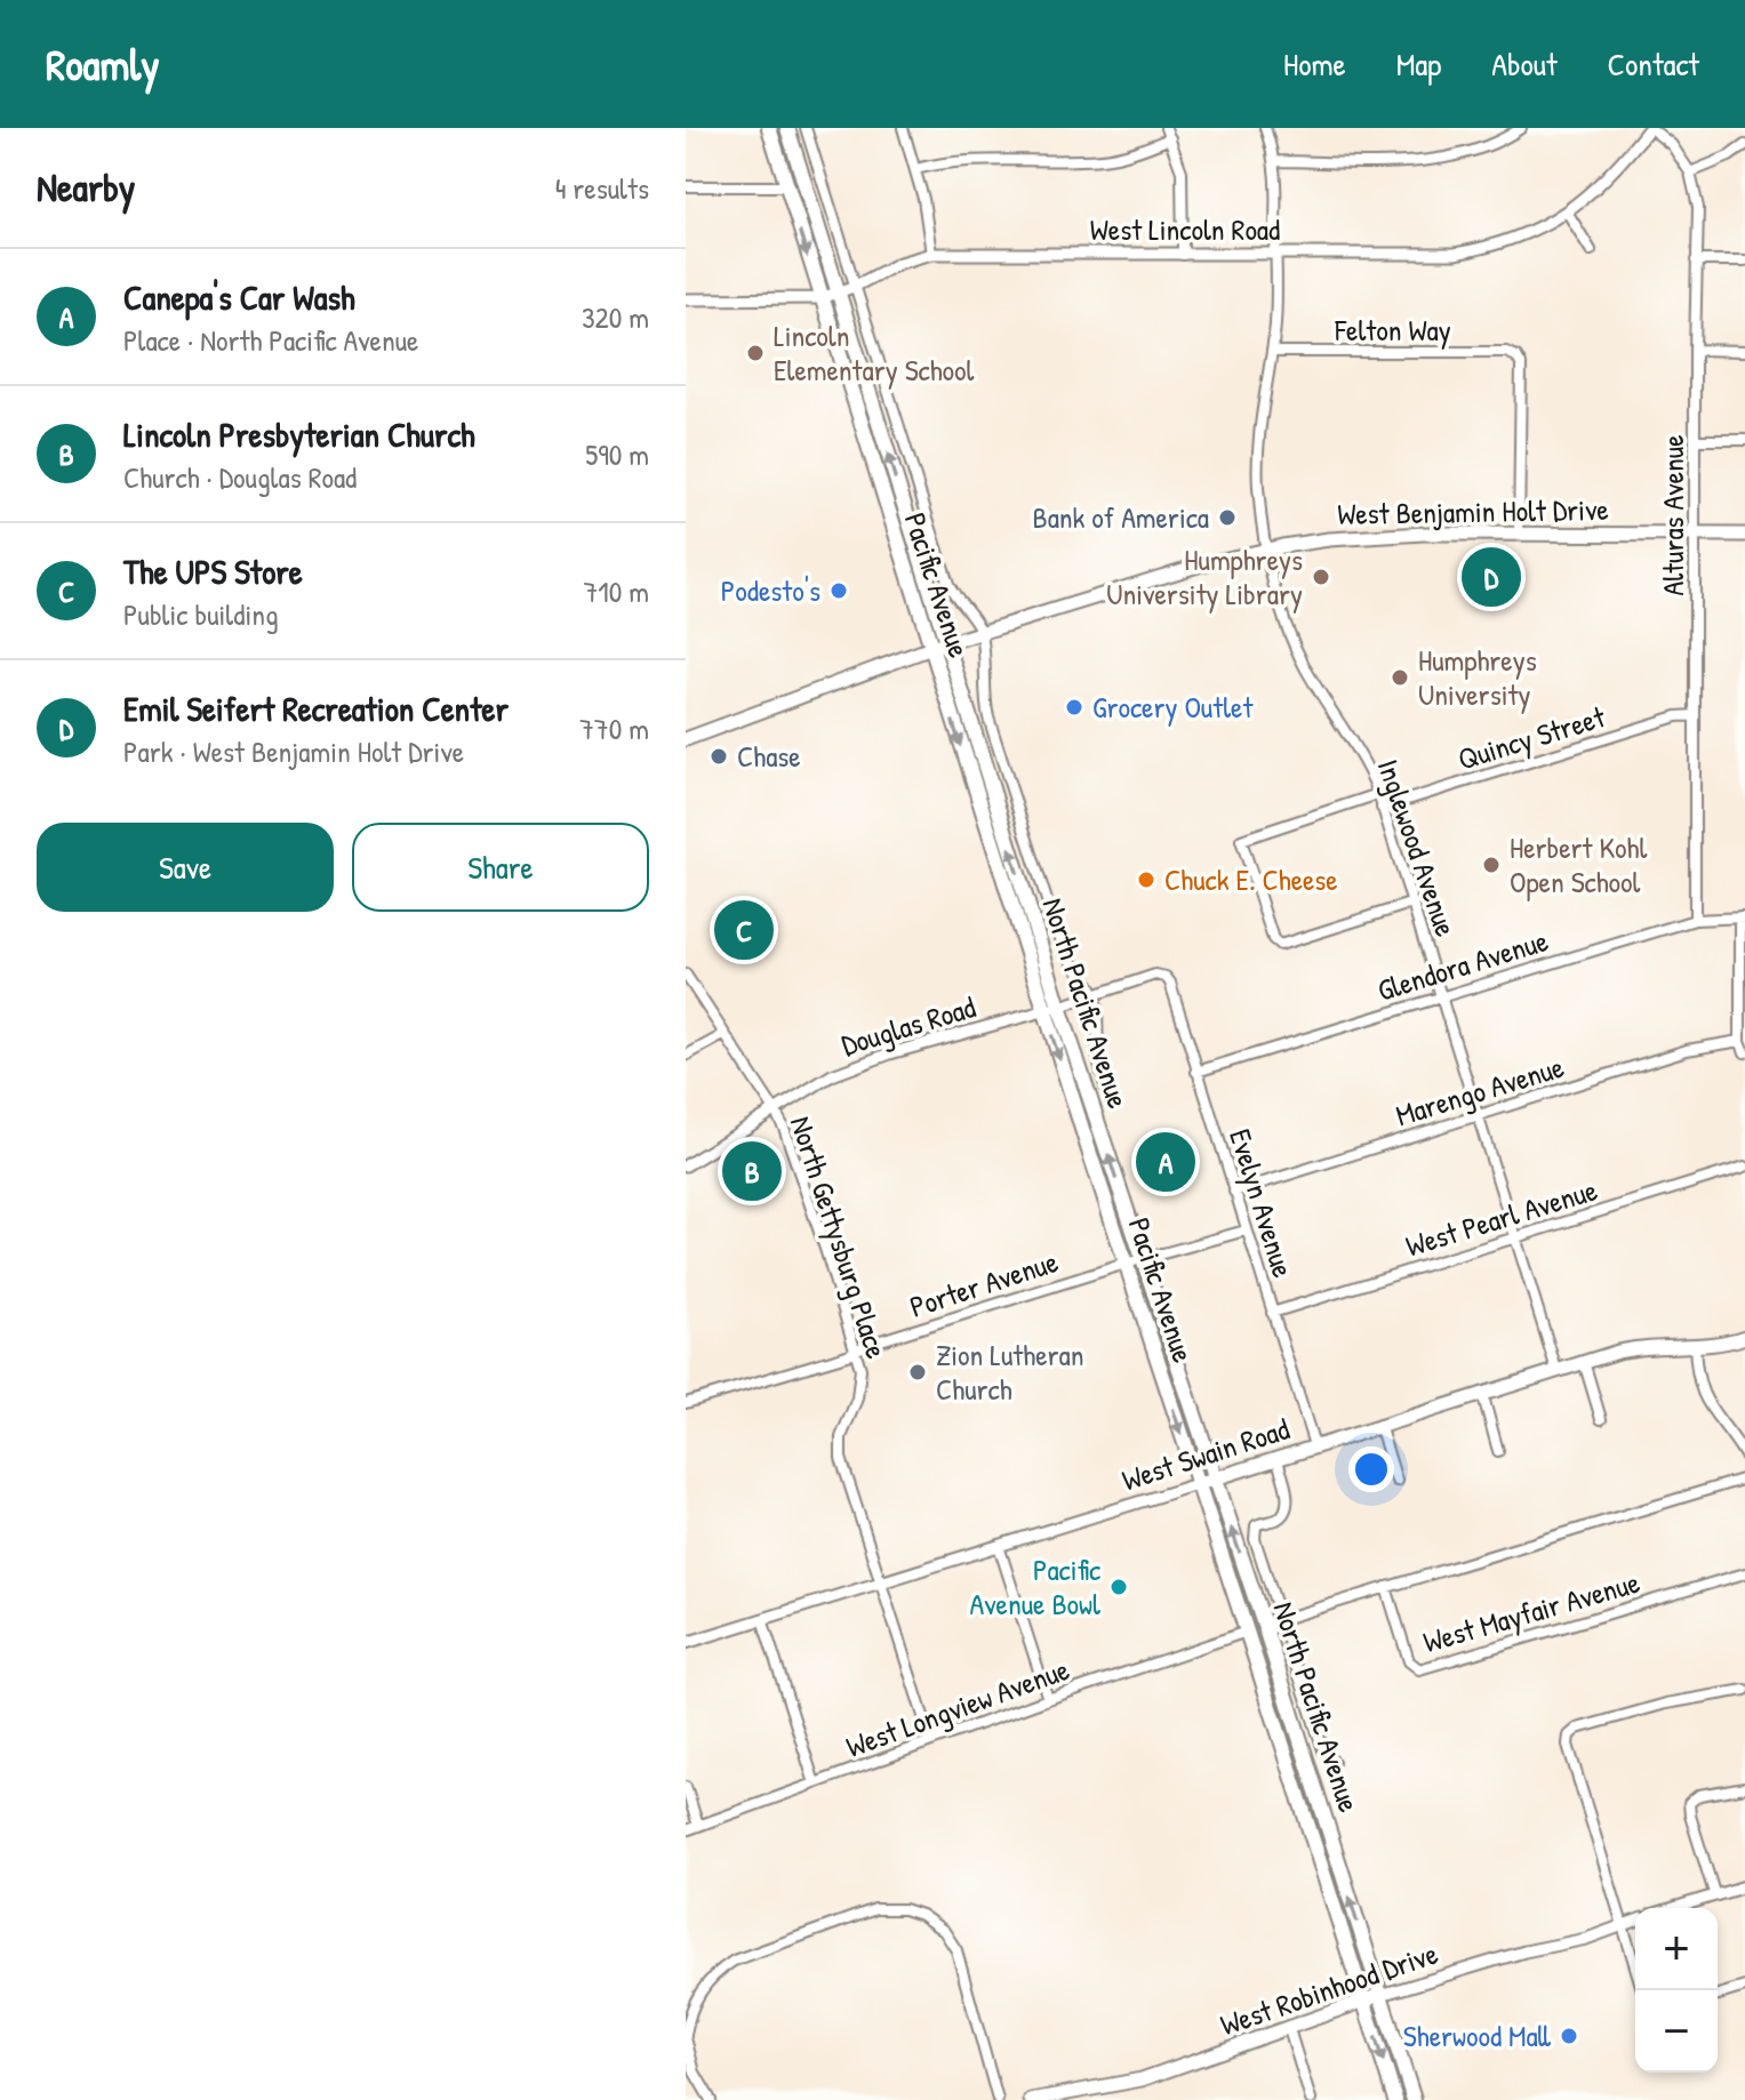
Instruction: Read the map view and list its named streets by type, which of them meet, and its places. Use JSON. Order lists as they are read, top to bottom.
{
  "streets": {
    "main road": [
      "West Benjamin Holt Drive",
      "Pacific Avenue",
      "North Pacific Avenue",
      "West Swain Road",
      "West Robinhood Drive"
    ],
    "street": [
      "West Lincoln Road",
      "Felton Way",
      "Alturas Avenue",
      "Quincy Street",
      "Inglewood Avenue",
      "Glendora Avenue",
      "Douglas Road",
      "Marengo Avenue",
      "Evelyn Avenue",
      "West Pearl Avenue",
      "North Gettysburg Place",
      "Porter Avenue",
      "West Mayfair Avenue",
      "West Longview Avenue"
    ]
  },
  "crossings": [
    ["West Lincoln Road", "Alturas Avenue"],
    ["West Lincoln Road", "Pacific Avenue"],
    ["West Lincoln Road", "Inglewood Avenue"],
    ["Felton Way", "West Benjamin Holt Drive"],
    ["Felton Way", "Inglewood Avenue"],
    ["West Benjamin Holt Drive", "Alturas Avenue"],
    ["West Benjamin Holt Drive", "Pacific Avenue"],
    ["West Benjamin Holt Drive", "Inglewood Avenue"],
    ["Alturas Avenue", "Quincy Street"],
    ["Alturas Avenue", "Glendora Avenue"],
    ["Pacific Avenue", "North Pacific Avenue"],
    ["Pacific Avenue", "Douglas Road"],
    ["Pacific Avenue", "Porter Avenue"],
    ["Pacific Avenue", "West Swain Road"],
    ["Pacific Avenue", "West Longview Avenue"],
    ["Pacific Avenue", "West Robinhood Drive"],
    ["Quincy Street", "Inglewood Avenue"],
    ["Inglewood Avenue", "Glendora Avenue"],
    ["Inglewood Avenue", "Marengo Avenue"],
    ["Inglewood Avenue", "West Pearl Avenue"],
    ["Inglewood Avenue", "West Swain Road"],
    ["Glendora Avenue", "Evelyn Avenue"],
    ["North Pacific Avenue", "Douglas Road"],
    ["North Pacific Avenue", "Porter Avenue"],
    ["North Pacific Avenue", "West Swain Road"],
    ["North Pacific Avenue", "West Robinhood Drive"],
    ["Douglas Road", "Evelyn Avenue"],
    ["Douglas Road", "North Gettysburg Place"],
    ["Marengo Avenue", "Evelyn Avenue"],
    ["Evelyn Avenue", "West Pearl Avenue"],
    ["Evelyn Avenue", "Porter Avenue"],
    ["Evelyn Avenue", "West Swain Road"],
    ["North Gettysburg Place", "Porter Avenue"],
    ["North Gettysburg Place", "West Swain Road"],
    ["North Gettysburg Place", "West Longview Avenue"]
  ],
  "one_way": ["North Pacific Avenue"],
  "places": [
    "Lincoln Elementary School",
    "Bank of America",
    "Humphreys University Library",
    "Podesto's",
    "Humphreys University",
    "Grocery Outlet",
    "Chase",
    "Herbert Kohl Open School",
    "Chuck E. Cheese",
    "Zion Lutheran Church",
    "Pacific Avenue Bowl",
    "Sherwood Mall"
  ],
  "page": {
    "header": "Roamly",
    "nav": [
      "Home",
      "Map",
      "About",
      "Contact"
    ],
    "heading": ["Nearby", "4 results"],
    "list": [
      {
        "mark": "A",
        "name": "Canepa's Car Wash",
        "note": "Place · North Pacific Avenue",
        "value": "320 m"
      },
      {
        "mark": "B",
        "name": "Lincoln Presbyterian Church",
        "note": "Church · Douglas Road",
        "value": "590 m"
      },
      {
        "mark": "C",
        "name": "The UPS Store",
        "note": "Public building",
        "value": "710 m"
      },
      {
        "mark": "D",
        "name": "Emil Seifert Recreation Center",
        "note": "Park · West Benjamin Holt Drive",
        "value": "770 m"
      }
    ],
    "pins": [
      "D",
      "C",
      "A",
      "B"
    ],
    "buttons": ["Save", "Share"],
    "map_buttons": ["+", "−"]
  }
}
